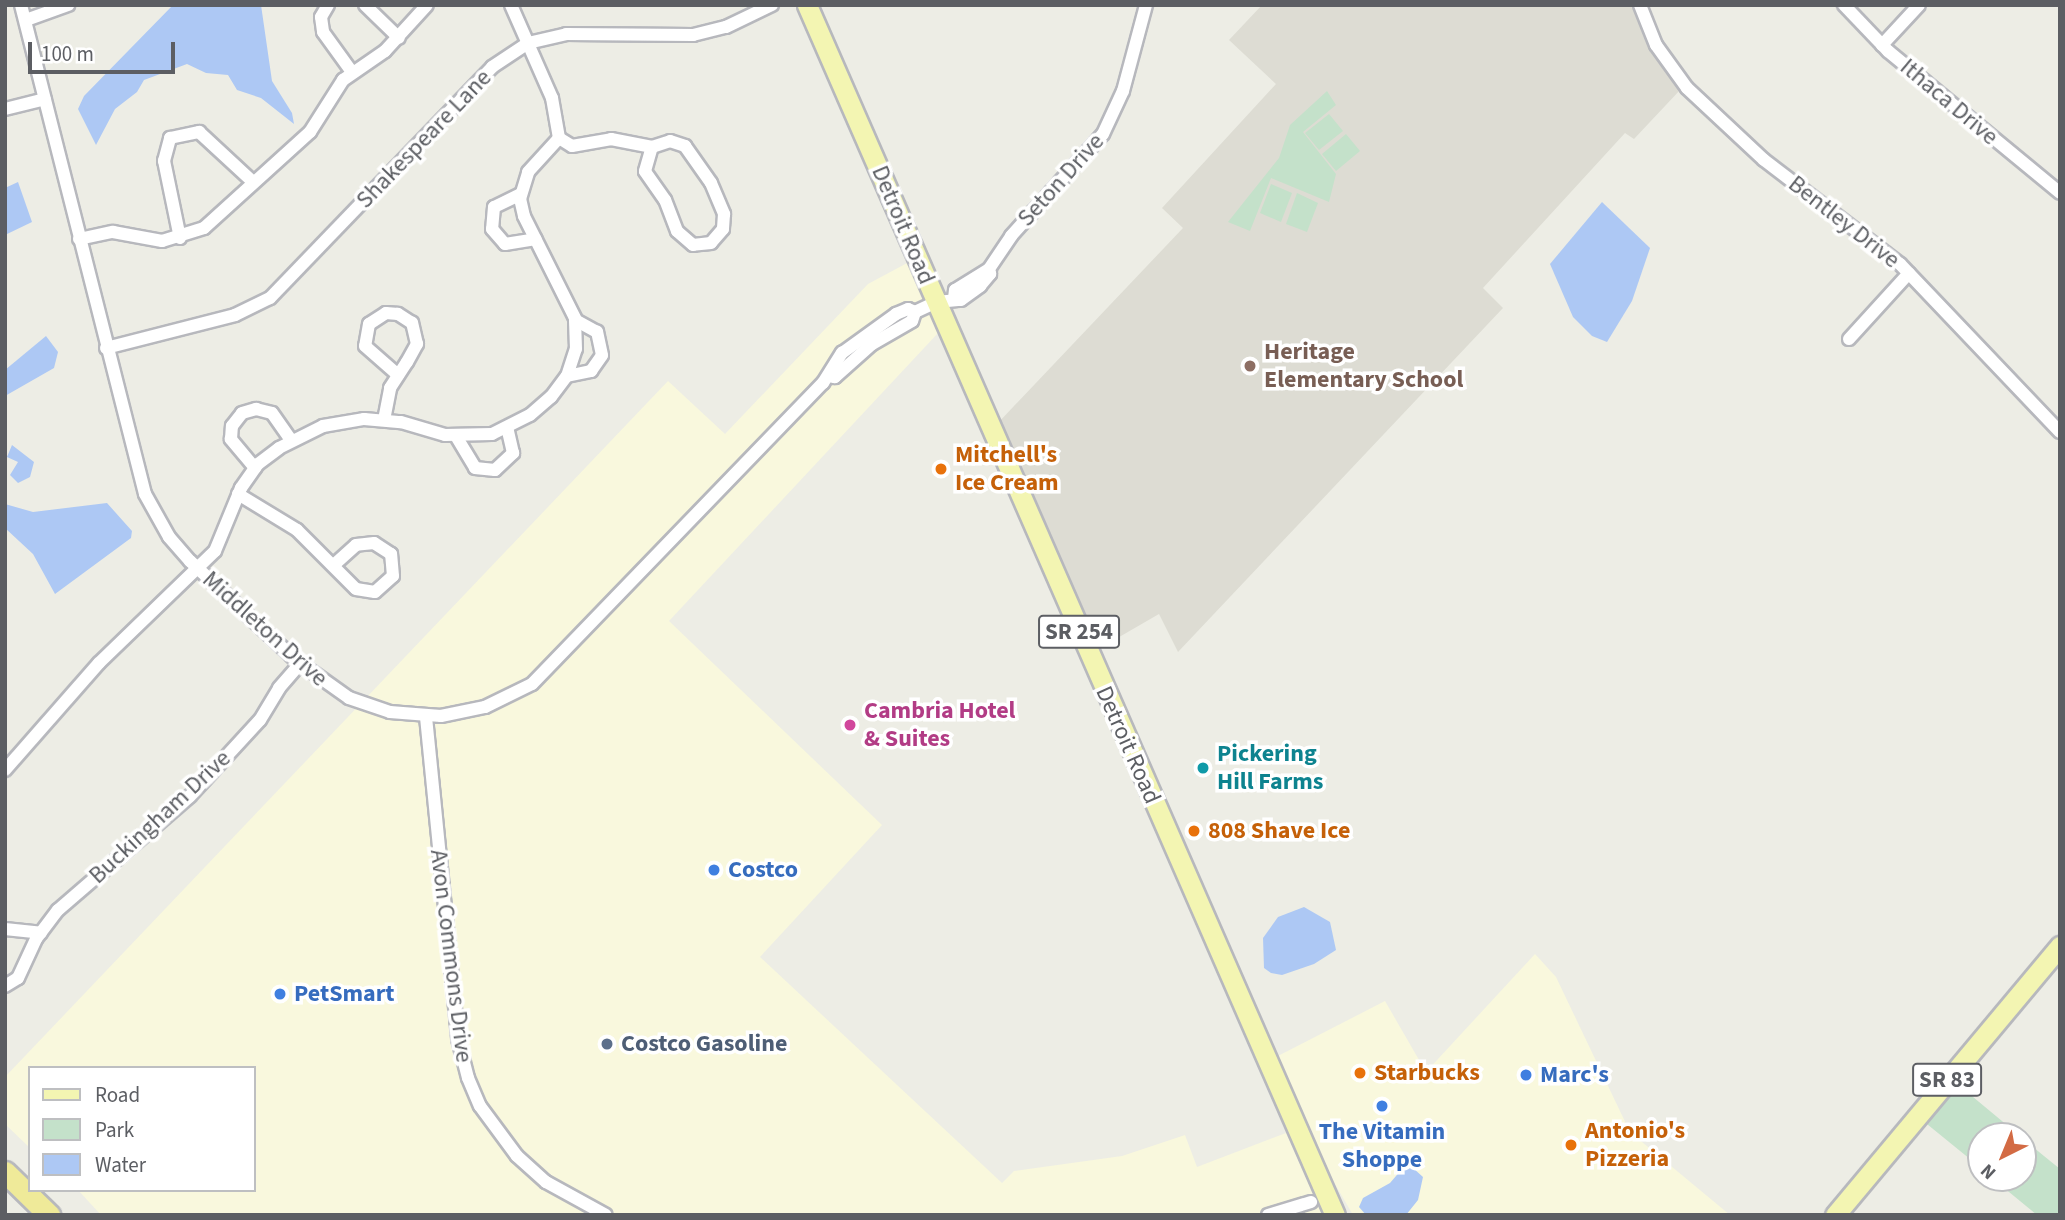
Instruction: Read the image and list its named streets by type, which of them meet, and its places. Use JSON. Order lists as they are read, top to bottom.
{
  "streets": {
    "main road": ["Detroit Road", "SR 254", "SR 83"],
    "street": [
      "Ithaca Drive",
      "Shakespeare Lane",
      "Seton Drive",
      "Bentley Drive",
      "Middleton Drive",
      "Buckingham Drive",
      "Avon Commons Drive"
    ]
  },
  "crossings": [
    ["Shakespeare Lane", "Middleton Drive"],
    ["Seton Drive", "Detroit Road"],
    ["Seton Drive", "Middleton Drive"],
    ["Detroit Road", "Middleton Drive"],
    ["Middleton Drive", "Buckingham Drive"],
    ["Middleton Drive", "Avon Commons Drive"]
  ],
  "places": [
    "Heritage Elementary School",
    "Mitchell's Ice Cream",
    "Cambria Hotel & Suites",
    "Pickering Hill Farms",
    "808 Shave Ice",
    "Costco",
    "PetSmart",
    "Costco Gasoline",
    "Starbucks",
    "Marc's",
    "The Vitamin Shoppe",
    "Antonio's Pizzeria"
  ],
  "legend": ["Road", "Park", "Water"],
  "scale_bar": "100 m",
  "north": "bottom left"
}
